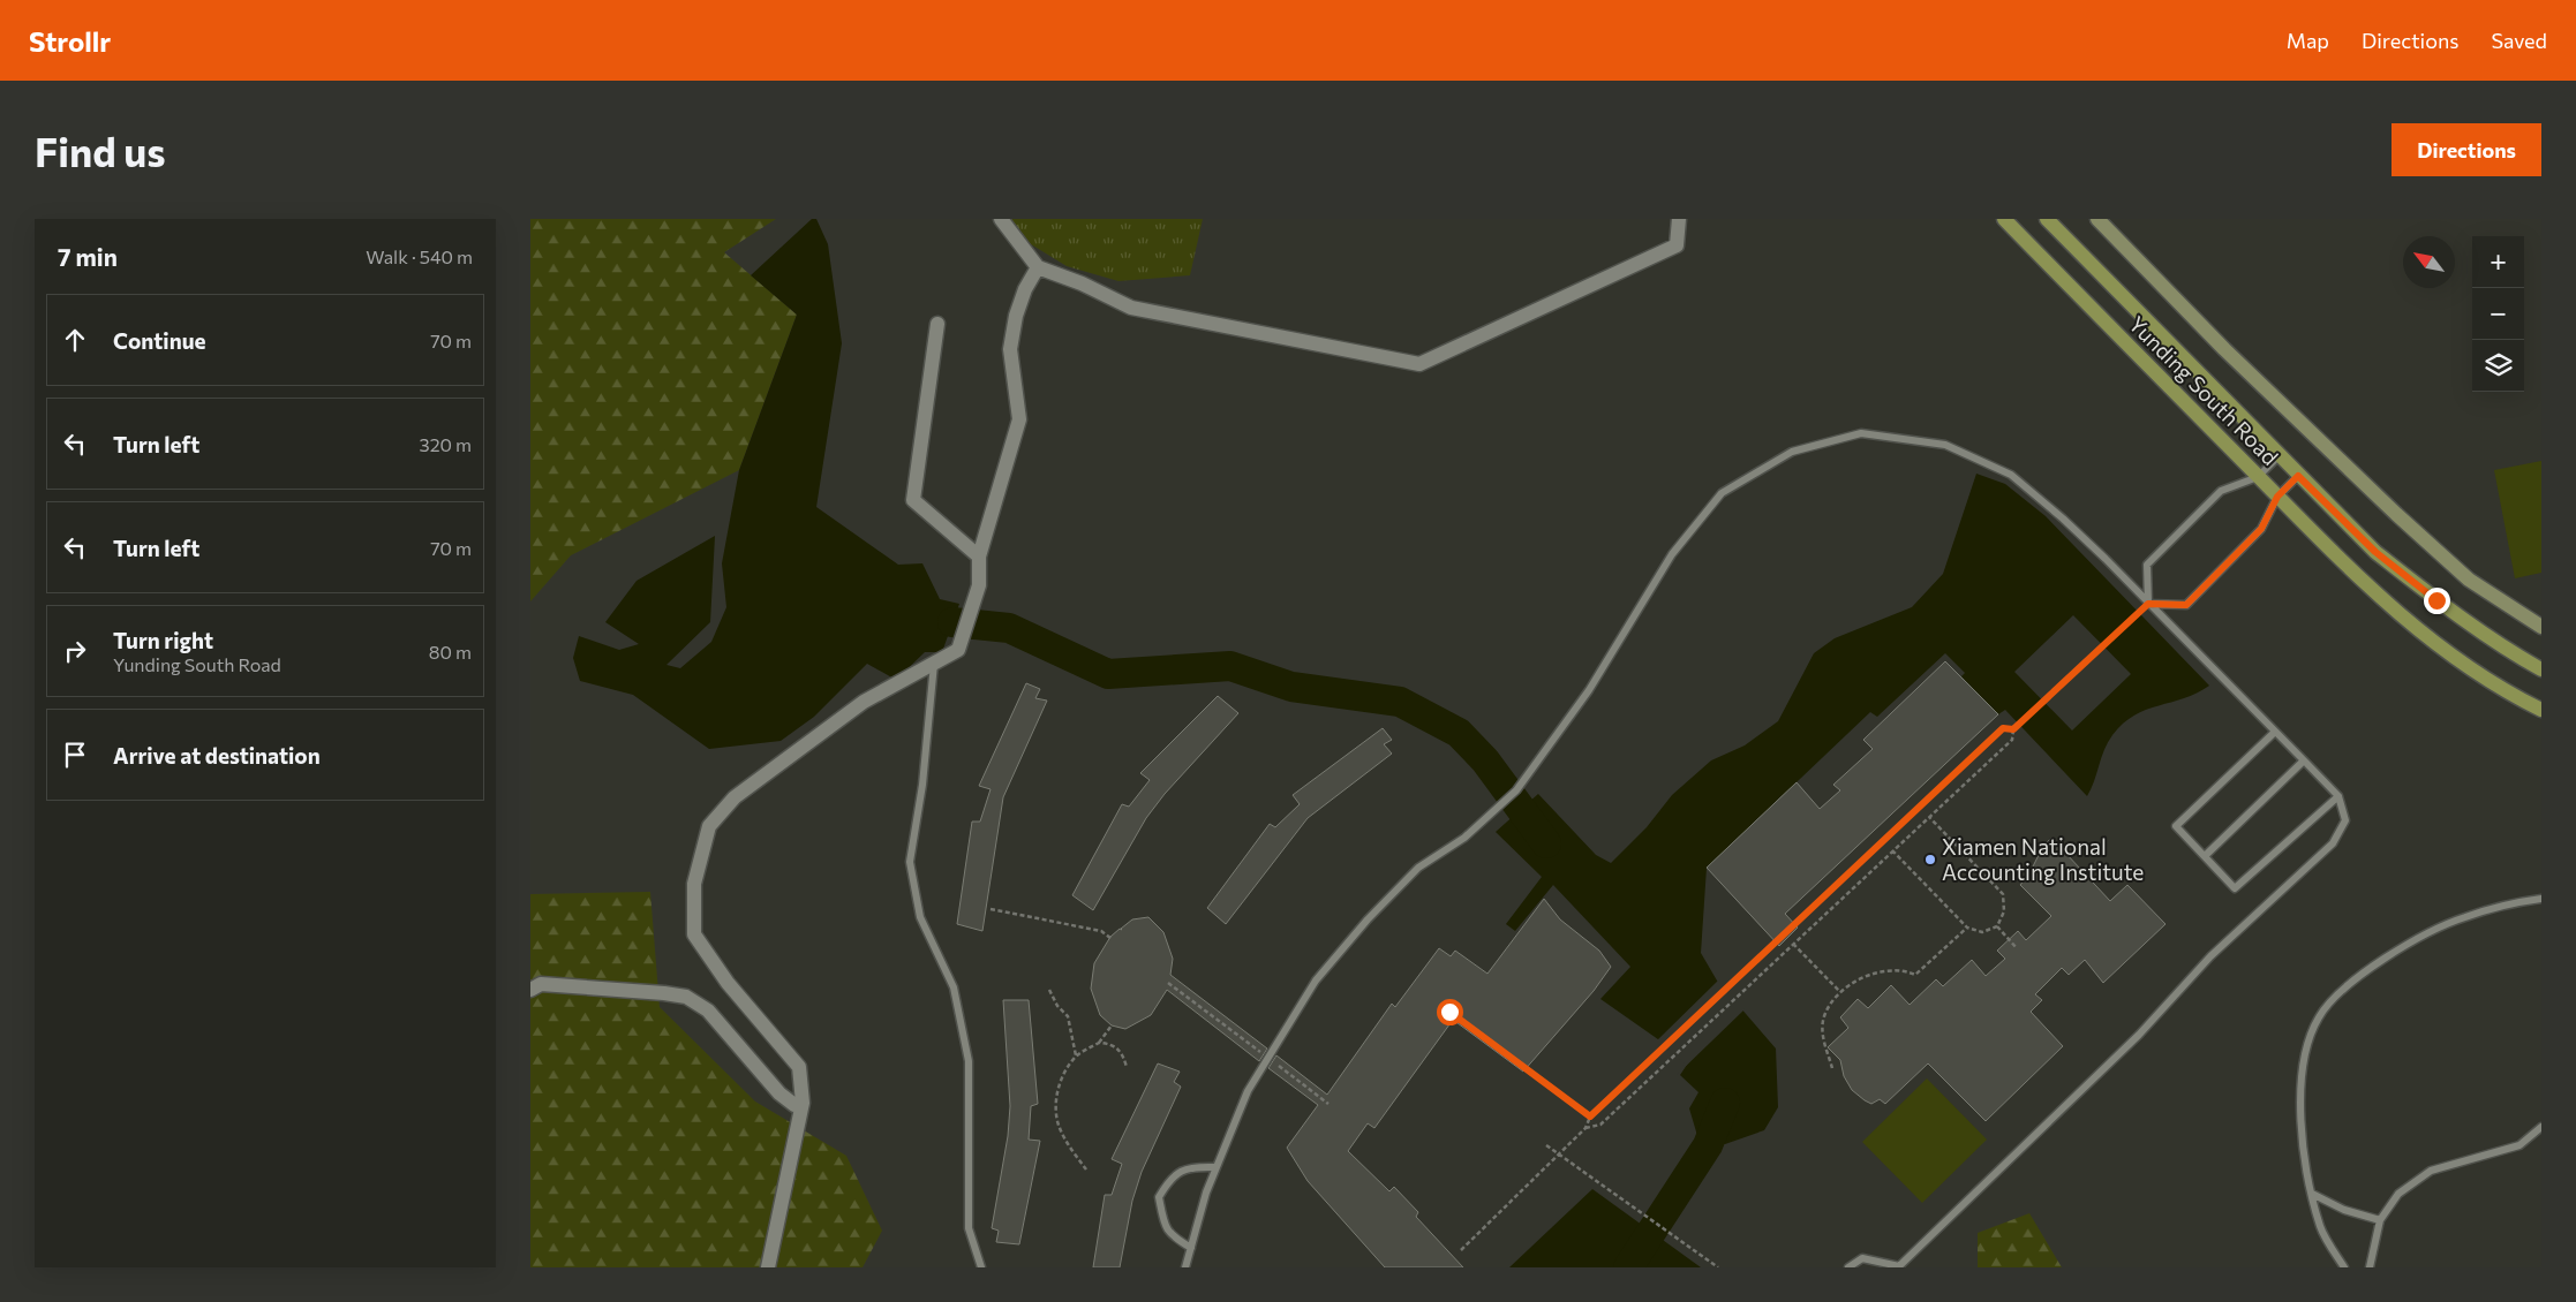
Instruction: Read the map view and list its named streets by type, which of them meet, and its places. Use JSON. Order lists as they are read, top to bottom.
{
  "streets": {
    "main road": ["Yunding South Road"]
  },
  "places": ["Xiamen National Accounting Institute"],
  "north": "top left",
  "page": {
    "header": "Strollr",
    "nav": ["Map", "Directions", "Saved"],
    "buttons": "Directions",
    "title": "Find us",
    "heading": ["7 min", "Walk · 540 m"],
    "map_buttons": ["+", "−"],
    "list": [
      ["Continue", "70 m"],
      ["Turn left", "320 m"],
      ["Turn left", "70 m"],
      ["Turn right", "Yunding South Road", "80 m"],
      "Arrive at destination"
    ]
  }
}
